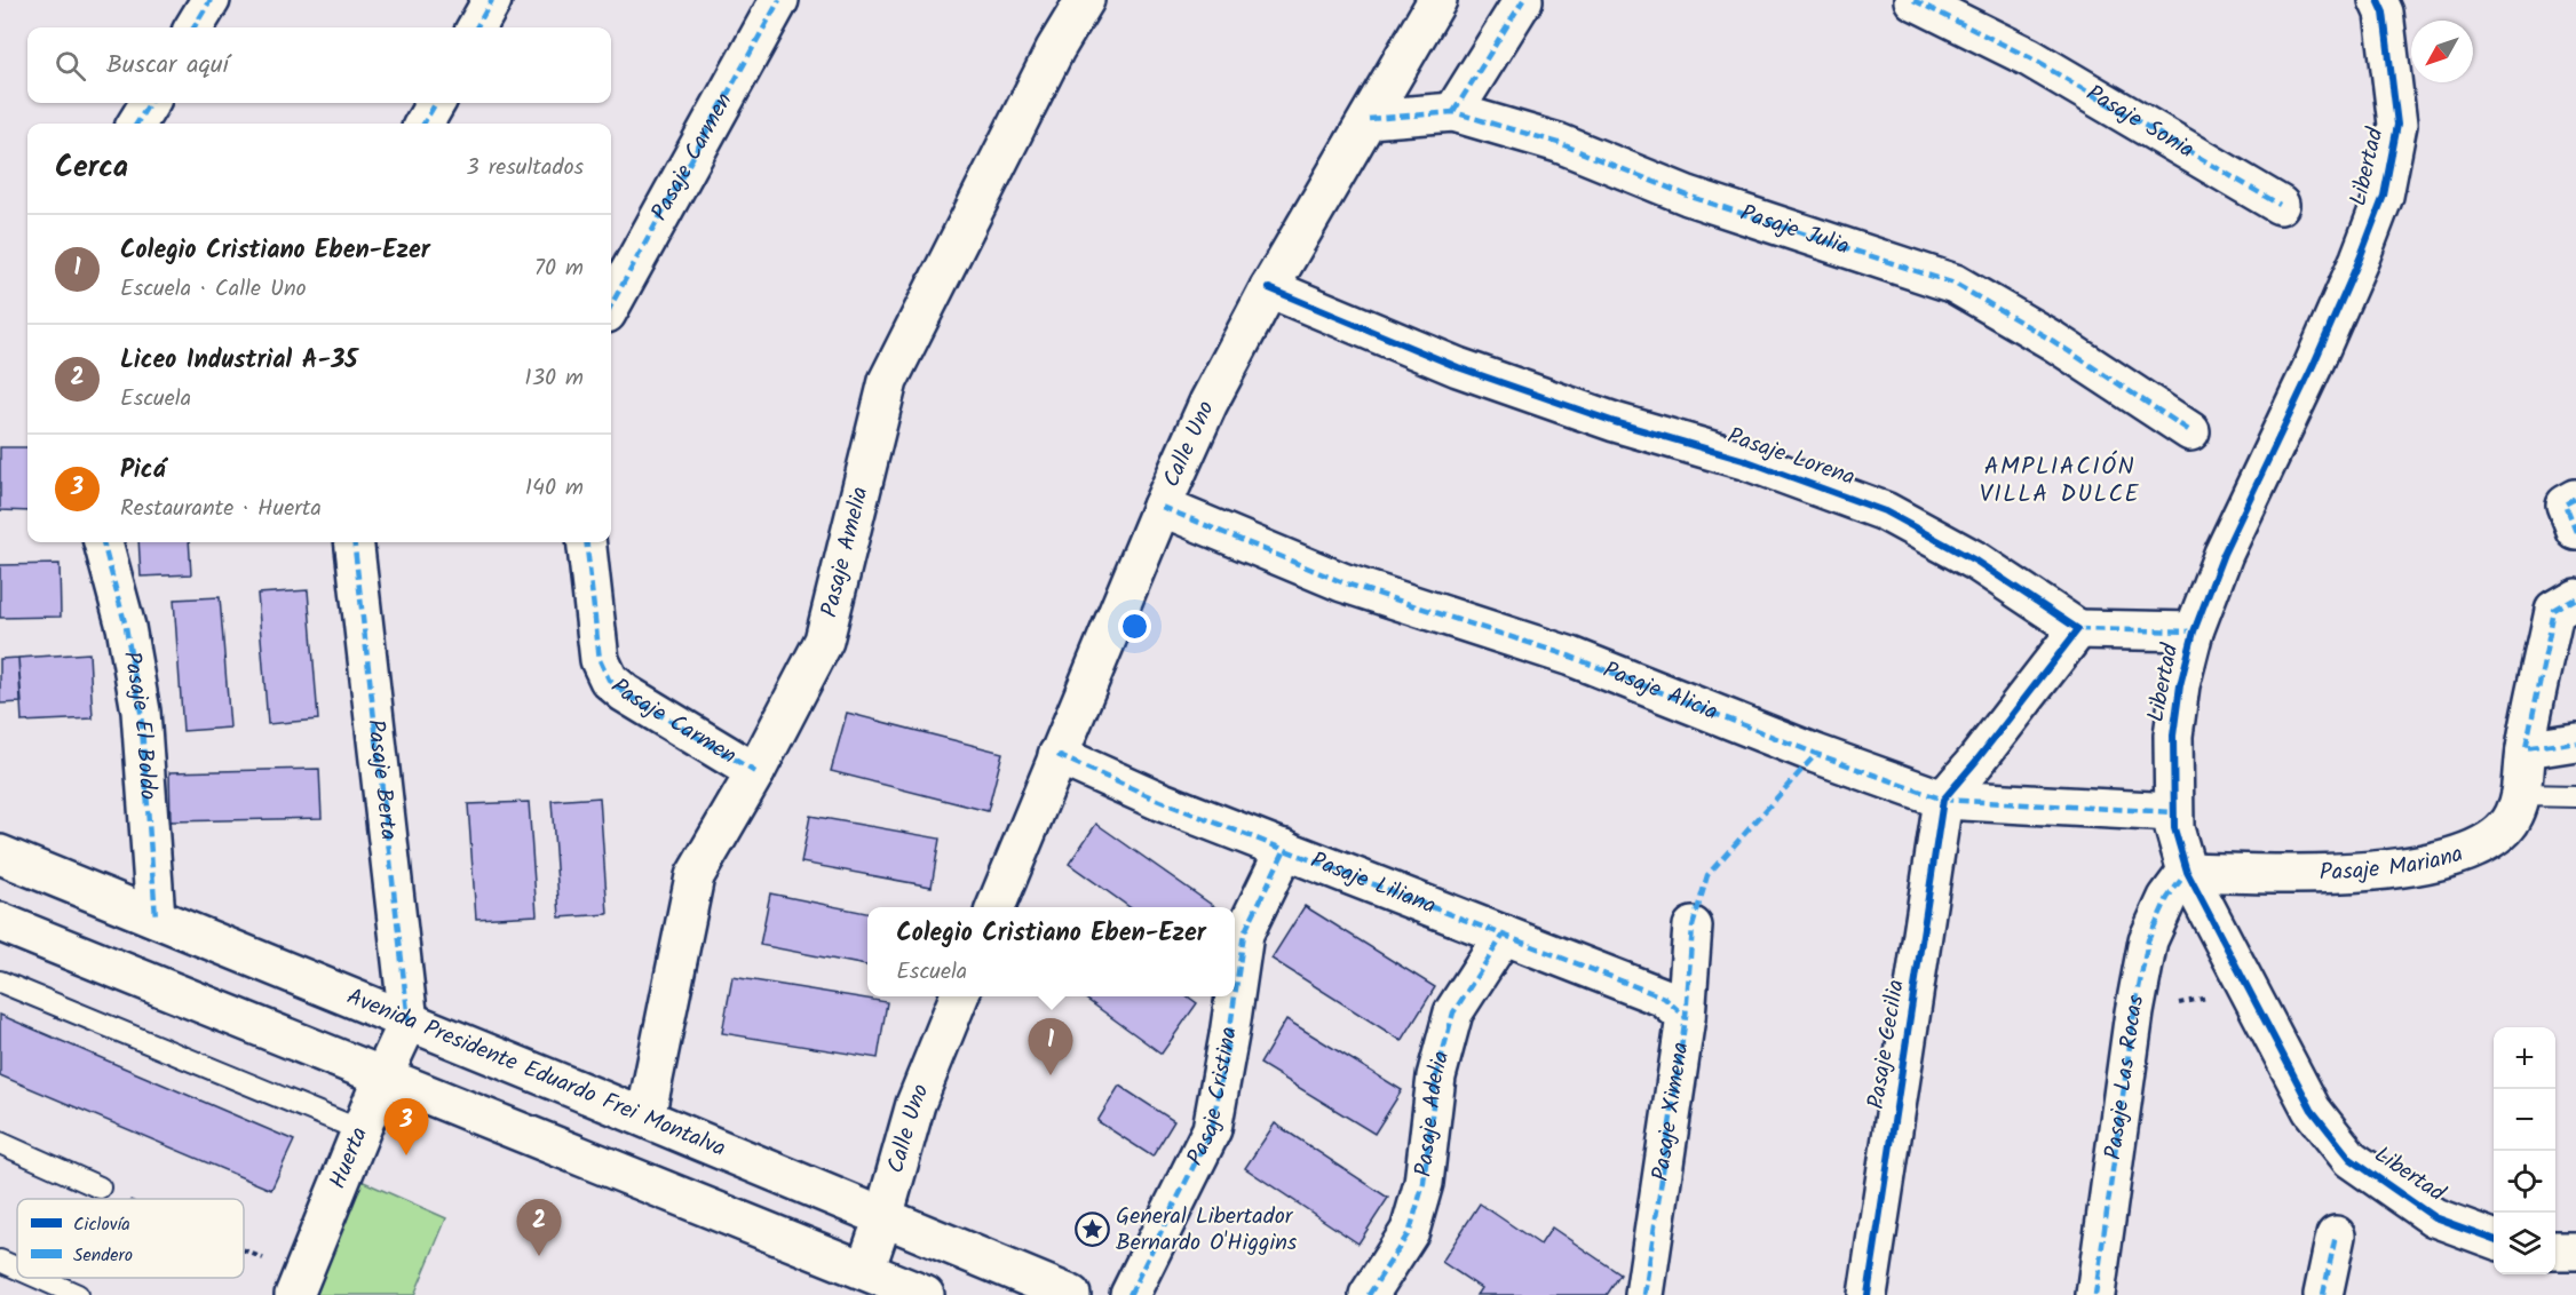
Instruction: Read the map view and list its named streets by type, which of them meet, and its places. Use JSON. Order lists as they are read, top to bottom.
{
  "streets": {
    "street": [
      "Pasaje Sonia",
      "Pasaje Carmen",
      "Libertad",
      "Pasaje Julia",
      "Calle Uno",
      "Pasaje Lorena",
      "Pasaje Amelia",
      "Pasaje Alicia",
      "Pasaje El Boldo",
      "Pasaje Berta",
      "Pasaje Mariana",
      "Pasaje Liliana",
      "Pasaje Cecilia",
      "Avenida Presidente Eduardo Frei Montalva",
      "Pasaje Las Rocas",
      "Pasaje Cristina",
      "Pasaje Ximena",
      "Pasaje Adelia",
      "Huerta"
    ]
  },
  "crossings": [
    ["Pasaje Carmen", "Pasaje Amelia"],
    ["Libertad", "Pasaje Alicia"],
    ["Libertad", "Pasaje Mariana"],
    ["Libertad", "Pasaje Las Rocas"],
    ["Pasaje Julia", "Calle Uno"],
    ["Calle Uno", "Pasaje Lorena"],
    ["Calle Uno", "Pasaje Alicia"],
    ["Calle Uno", "Pasaje Liliana"],
    ["Calle Uno", "Avenida Presidente Eduardo Frei Montalva"],
    ["Pasaje Amelia", "Avenida Presidente Eduardo Frei Montalva"],
    ["Pasaje Alicia", "Pasaje Cecilia"],
    ["Pasaje El Boldo", "Avenida Presidente Eduardo Frei Montalva"],
    ["Pasaje Berta", "Avenida Presidente Eduardo Frei Montalva"],
    ["Pasaje Berta", "Huerta"],
    ["Pasaje Mariana", "Pasaje Las Rocas"],
    ["Pasaje Liliana", "Pasaje Cristina"],
    ["Pasaje Liliana", "Pasaje Ximena"],
    ["Pasaje Liliana", "Pasaje Adelia"],
    ["Avenida Presidente Eduardo Frei Montalva", "Huerta"]
  ],
  "districts": ["AMPLIACIÓN VILLA DULCE"],
  "places": {
    "place": ["General Libertador Bernardo O'Higgins"]
  },
  "legend": ["Ciclovía", "Sendero"],
  "north": "bottom left",
  "page": {
    "search": "Buscar aquí",
    "heading": ["Cerca", "3 resultados"],
    "list": [
      {
        "mark": "1",
        "name": "Colegio Cristiano Eben-Ezer",
        "note": "Escuela · Calle Uno",
        "value": "70 m"
      },
      {
        "mark": "2",
        "name": "Liceo Industrial A-35",
        "note": "Escuela",
        "value": "130 m"
      },
      {
        "mark": "3",
        "name": "Picá",
        "note": "Restaurante · Huerta",
        "value": "140 m"
      }
    ],
    "popup": ["Colegio Cristiano Eben-Ezer", "Escuela"],
    "pins": ["1", "3", "2"],
    "map_buttons": ["+", "−"]
  }
}
